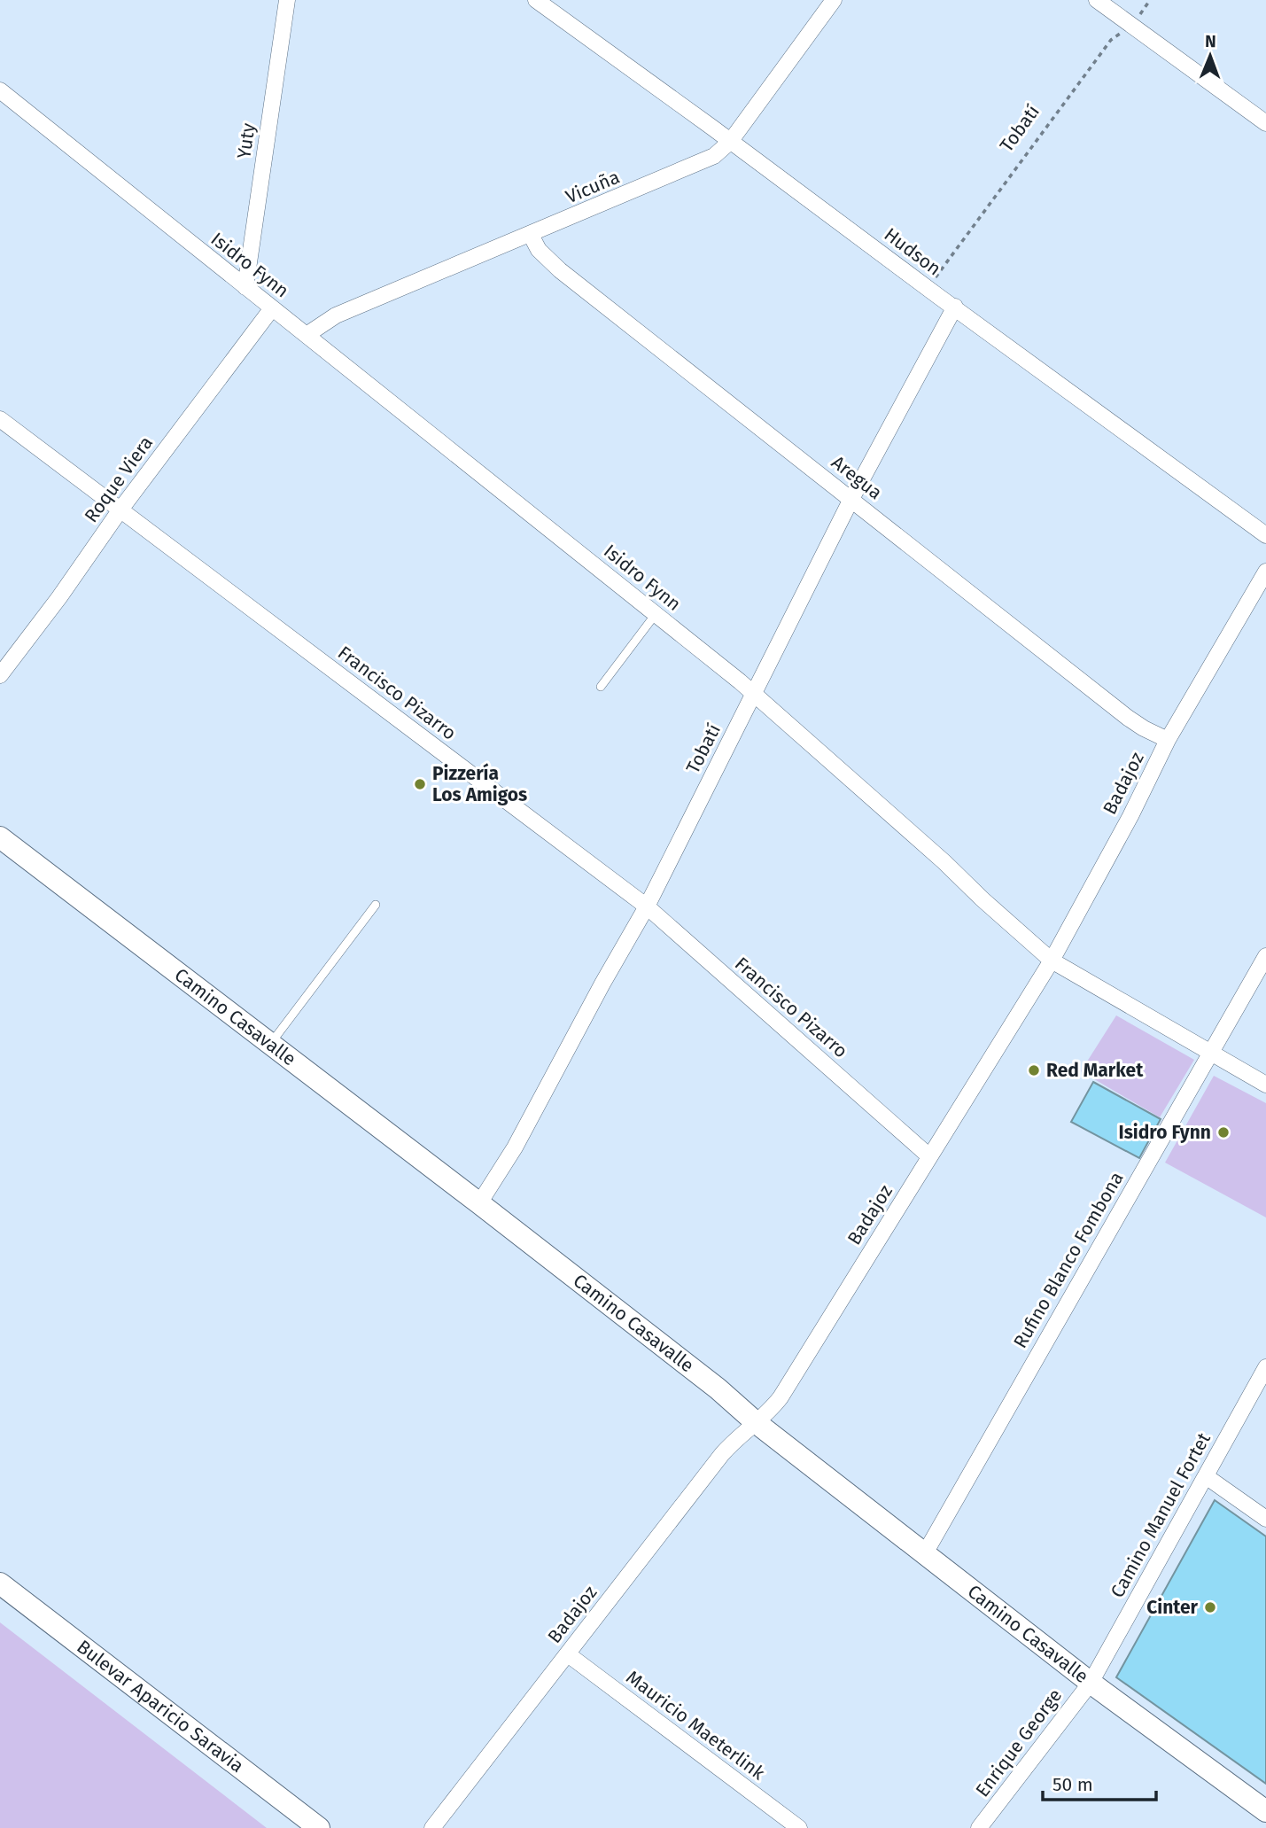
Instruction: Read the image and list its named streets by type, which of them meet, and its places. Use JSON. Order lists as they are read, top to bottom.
{
  "streets": {
    "street": [
      "Tobatí",
      "Yuty",
      "Vicuña",
      "Hudson",
      "Isidro Fynn",
      "Aregua",
      "Roque Viera",
      "Francisco Pizarro",
      "Badajoz",
      "Camino Casavalle",
      "Rufino Blanco Fombona",
      "Camino Manuel Fortet",
      "Bulevar Aparicio Saravia",
      "Mauricio Maeterlink",
      "Enrique George"
    ]
  },
  "crossings": [
    ["Tobatí", "Hudson"],
    ["Tobatí", "Isidro Fynn"],
    ["Tobatí", "Aregua"],
    ["Tobatí", "Francisco Pizarro"],
    ["Tobatí", "Camino Casavalle"],
    ["Yuty", "Isidro Fynn"],
    ["Vicuña", "Hudson"],
    ["Vicuña", "Isidro Fynn"],
    ["Vicuña", "Aregua"],
    ["Isidro Fynn", "Roque Viera"],
    ["Isidro Fynn", "Badajoz"],
    ["Isidro Fynn", "Rufino Blanco Fombona"],
    ["Aregua", "Badajoz"],
    ["Roque Viera", "Francisco Pizarro"],
    ["Francisco Pizarro", "Badajoz"],
    ["Badajoz", "Camino Casavalle"],
    ["Badajoz", "Mauricio Maeterlink"],
    ["Camino Casavalle", "Rufino Blanco Fombona"],
    ["Camino Casavalle", "Camino Manuel Fortet"],
    ["Camino Casavalle", "Enrique George"],
    ["Camino Manuel Fortet", "Enrique George"]
  ],
  "places": [
    "Pizzería Los Amigos",
    "Red Market",
    "Isidro Fynn",
    "Cinter"
  ],
  "scale_bar": "50 m",
  "north": "top"
}
